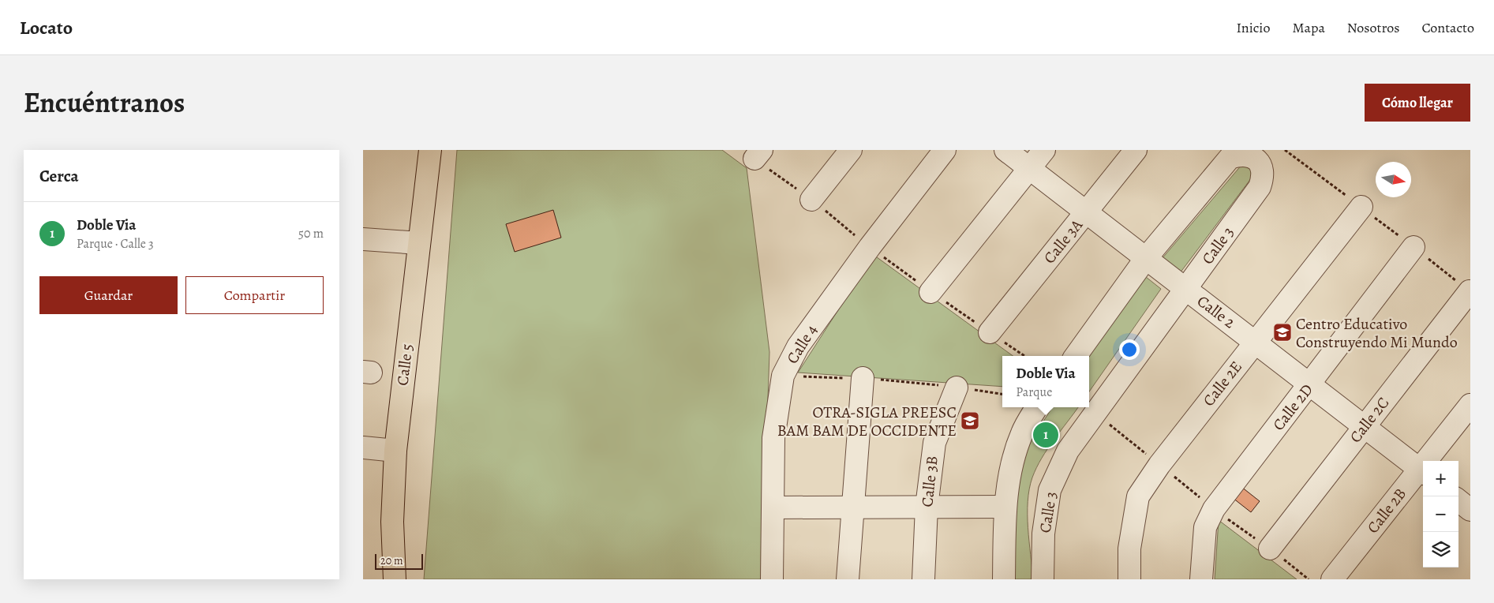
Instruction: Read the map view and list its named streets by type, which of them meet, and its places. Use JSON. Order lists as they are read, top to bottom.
{
  "streets": {
    "main road": ["Calle 5"],
    "street": [
      "Calle 3A",
      "Calle 3",
      "Calle 2",
      "Calle 4",
      "Calle 2E",
      "Calle 2D",
      "Calle 2C",
      "Calle 3B",
      "Calle 2B"
    ]
  },
  "crossings": [
    ["Calle 3A", "Calle 2"],
    ["Calle 3", "Calle 2"],
    ["Calle 2", "Calle 2E"],
    ["Calle 2", "Calle 2D"],
    ["Calle 2", "Calle 2C"],
    ["Calle 2", "Calle 2B"]
  ],
  "places": {
    "school or university": ["Centro Educativo Construyendo Mi Mundo", "OTRA-SIGLA PREESC BAM BAM DE OCCIDENTE"]
  },
  "scale_bar": "20 m",
  "north": "right",
  "page": {
    "header": "Locato",
    "nav": [
      "Inicio",
      "Mapa",
      "Nosotros",
      "Contacto"
    ],
    "title": "Encuéntranos",
    "buttons": [
      "Cómo llegar",
      ["Guardar", "Compartir"]
    ],
    "heading": "Cerca",
    "list": [
      {
        "mark": "1",
        "name": "Doble Via",
        "note": "Parque · Calle 3",
        "value": "50 m"
      }
    ],
    "popup": ["Doble Via", "Parque"],
    "pins": "1",
    "map_buttons": ["+", "−"],
    "scale": "20 m"
  }
}
